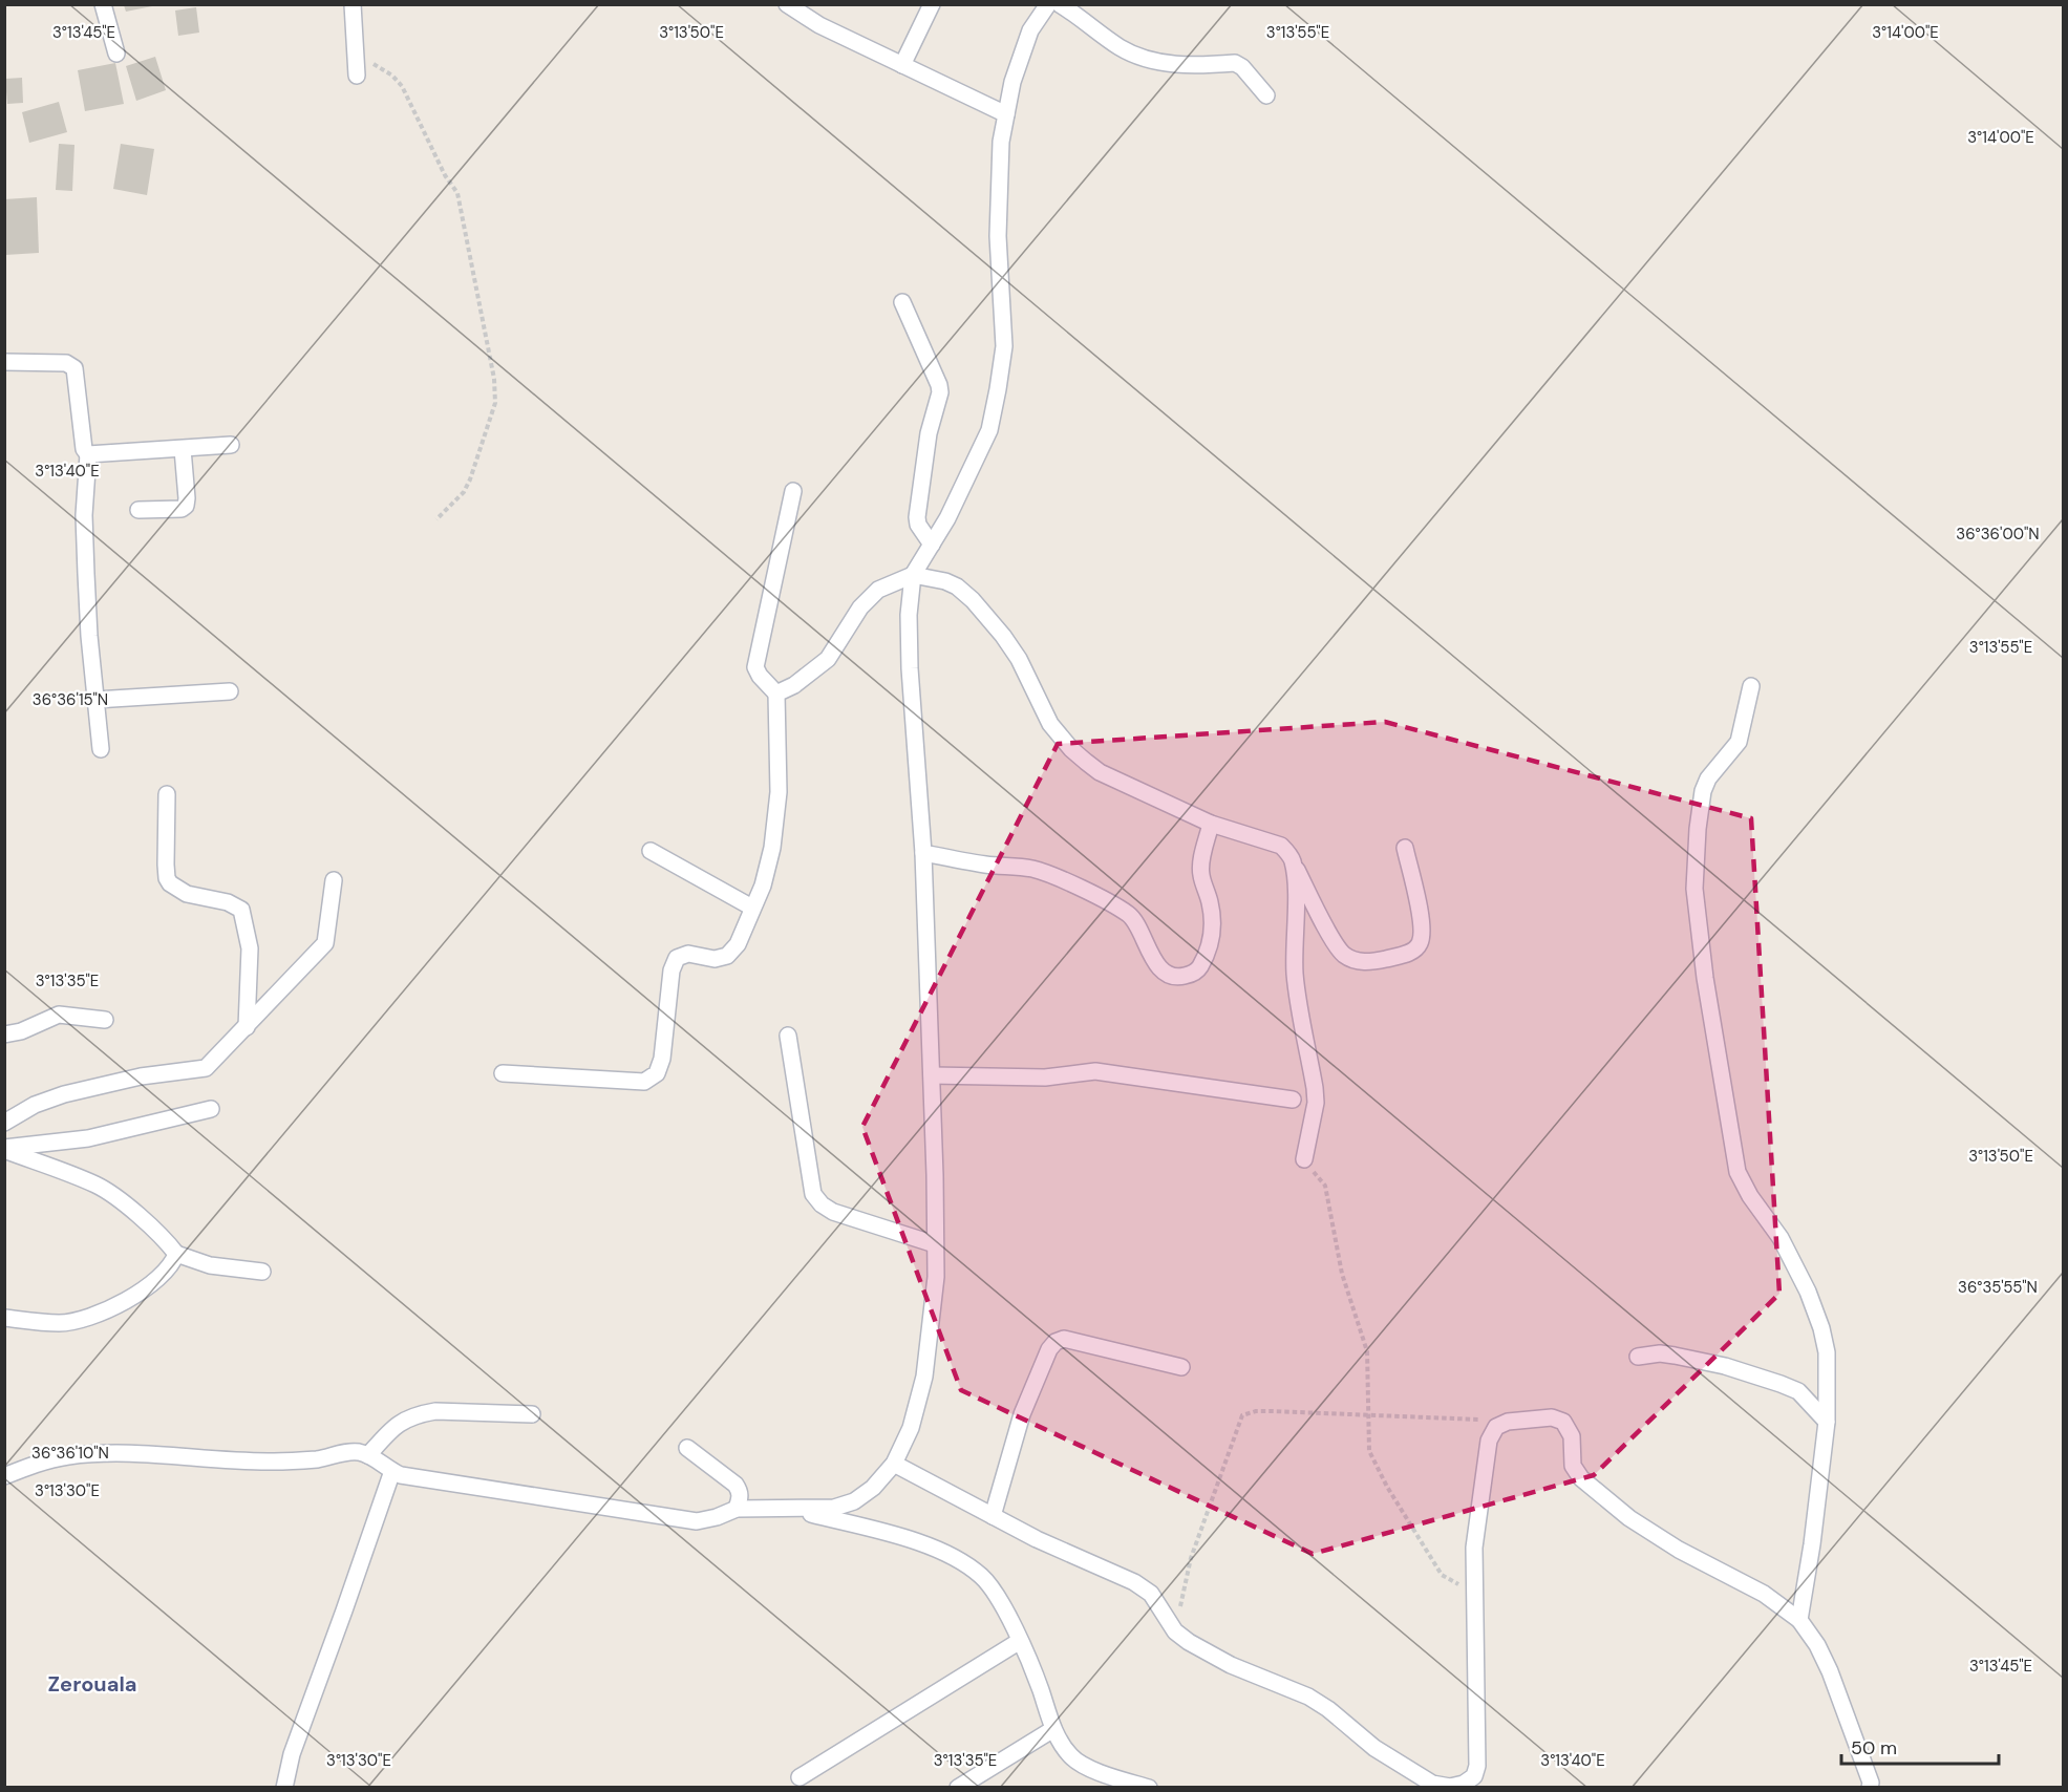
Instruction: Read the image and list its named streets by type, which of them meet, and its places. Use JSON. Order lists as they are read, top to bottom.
{
  "districts": ["Zerouala"],
  "scale_bar": "50 m",
  "coordinates": [
    "3°13'50\"E",
    "3°13'45\"E",
    "3°13'55\"E",
    "3°14'00\"E",
    "3°13'40\"E",
    "36°36'00\"N",
    "36°36'15\"N",
    "3°13'35\"E",
    "36°35'55\"N",
    "36°36'10\"N",
    "3°13'30\"E"
  ]
}
